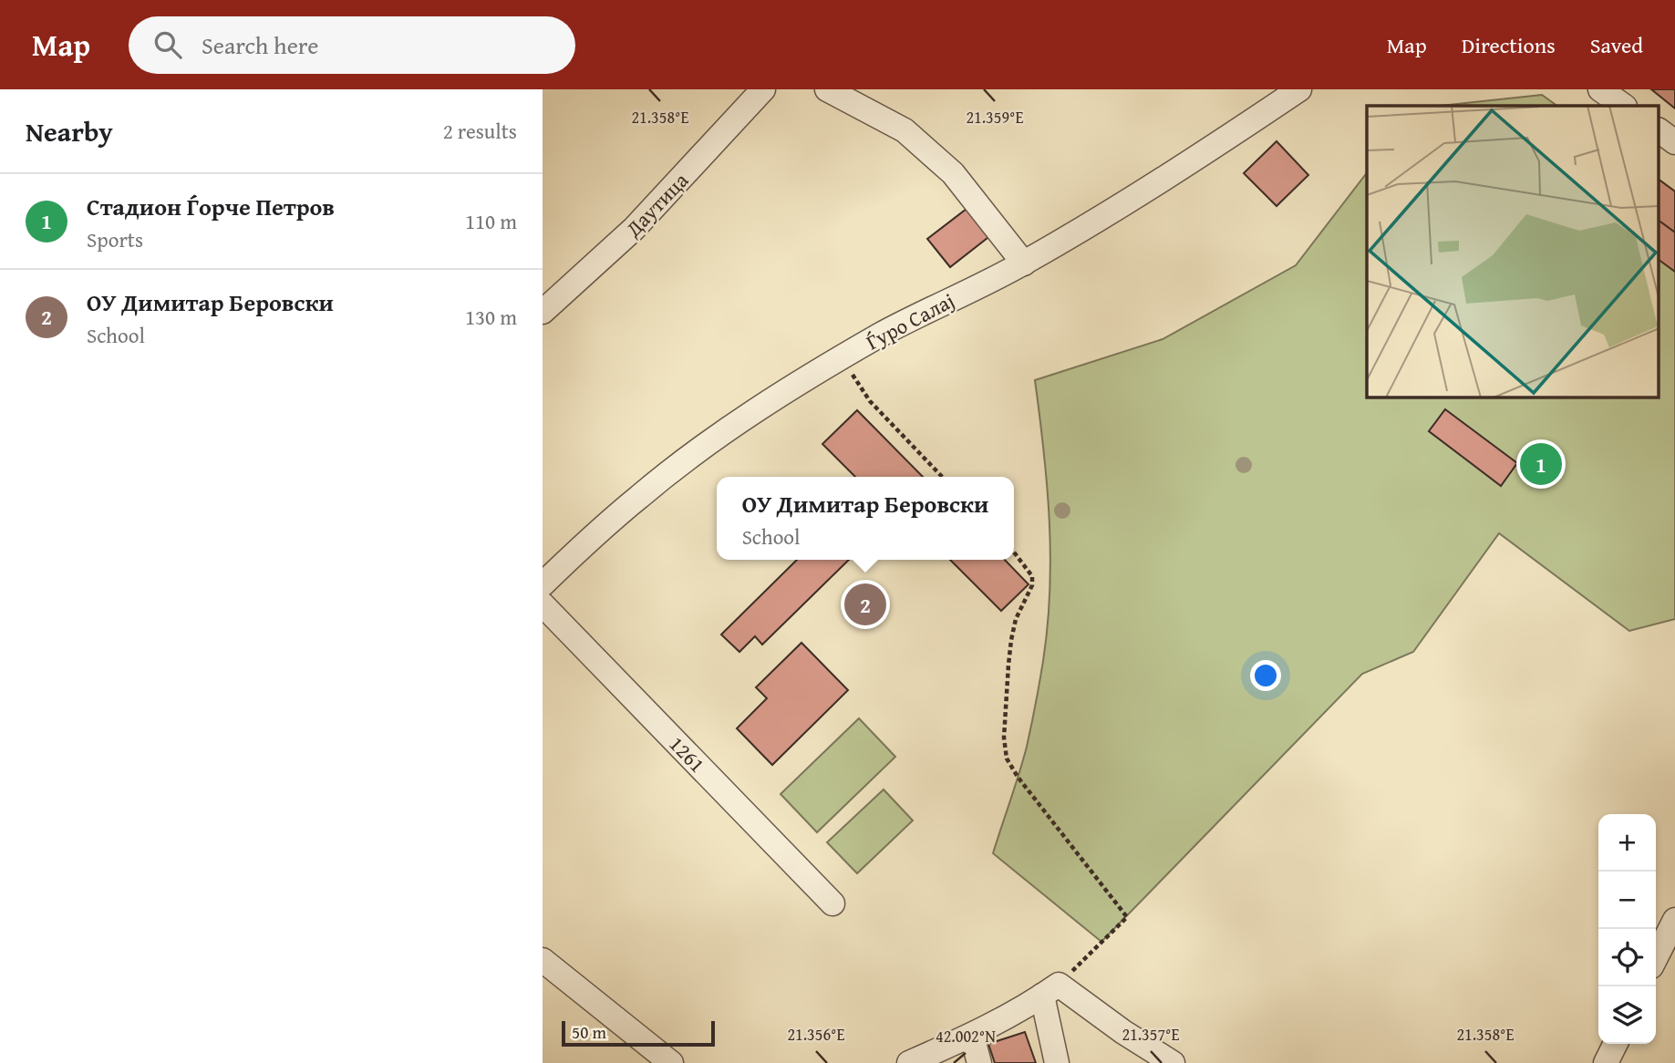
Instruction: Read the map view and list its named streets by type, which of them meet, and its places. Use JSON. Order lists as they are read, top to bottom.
{
  "streets": {
    "street": ["Даутица", "Ѓуро Салај", "1261"]
  },
  "scale_bar": "50 m",
  "page": {
    "header": "Map",
    "search": "Search here",
    "nav": ["Map", "Directions", "Saved"],
    "heading": ["Nearby", "2 results"],
    "list": [
      {
        "mark": "1",
        "name": "Стадион Ѓорче Петров",
        "note": "Sports",
        "value": "110 m"
      },
      {
        "mark": "2",
        "name": "ОУ Димитар Беровски",
        "note": "School",
        "value": "130 m"
      }
    ],
    "pins": ["1", "2"],
    "popup": ["ОУ Димитар Беровски", "School"],
    "map_buttons": ["+", "−"],
    "scale": "50 m"
  },
  "coordinates": [
    "21.358°E",
    "21.359°E",
    "21.356°E",
    "21.357°E",
    "42.002°N"
  ]
}
